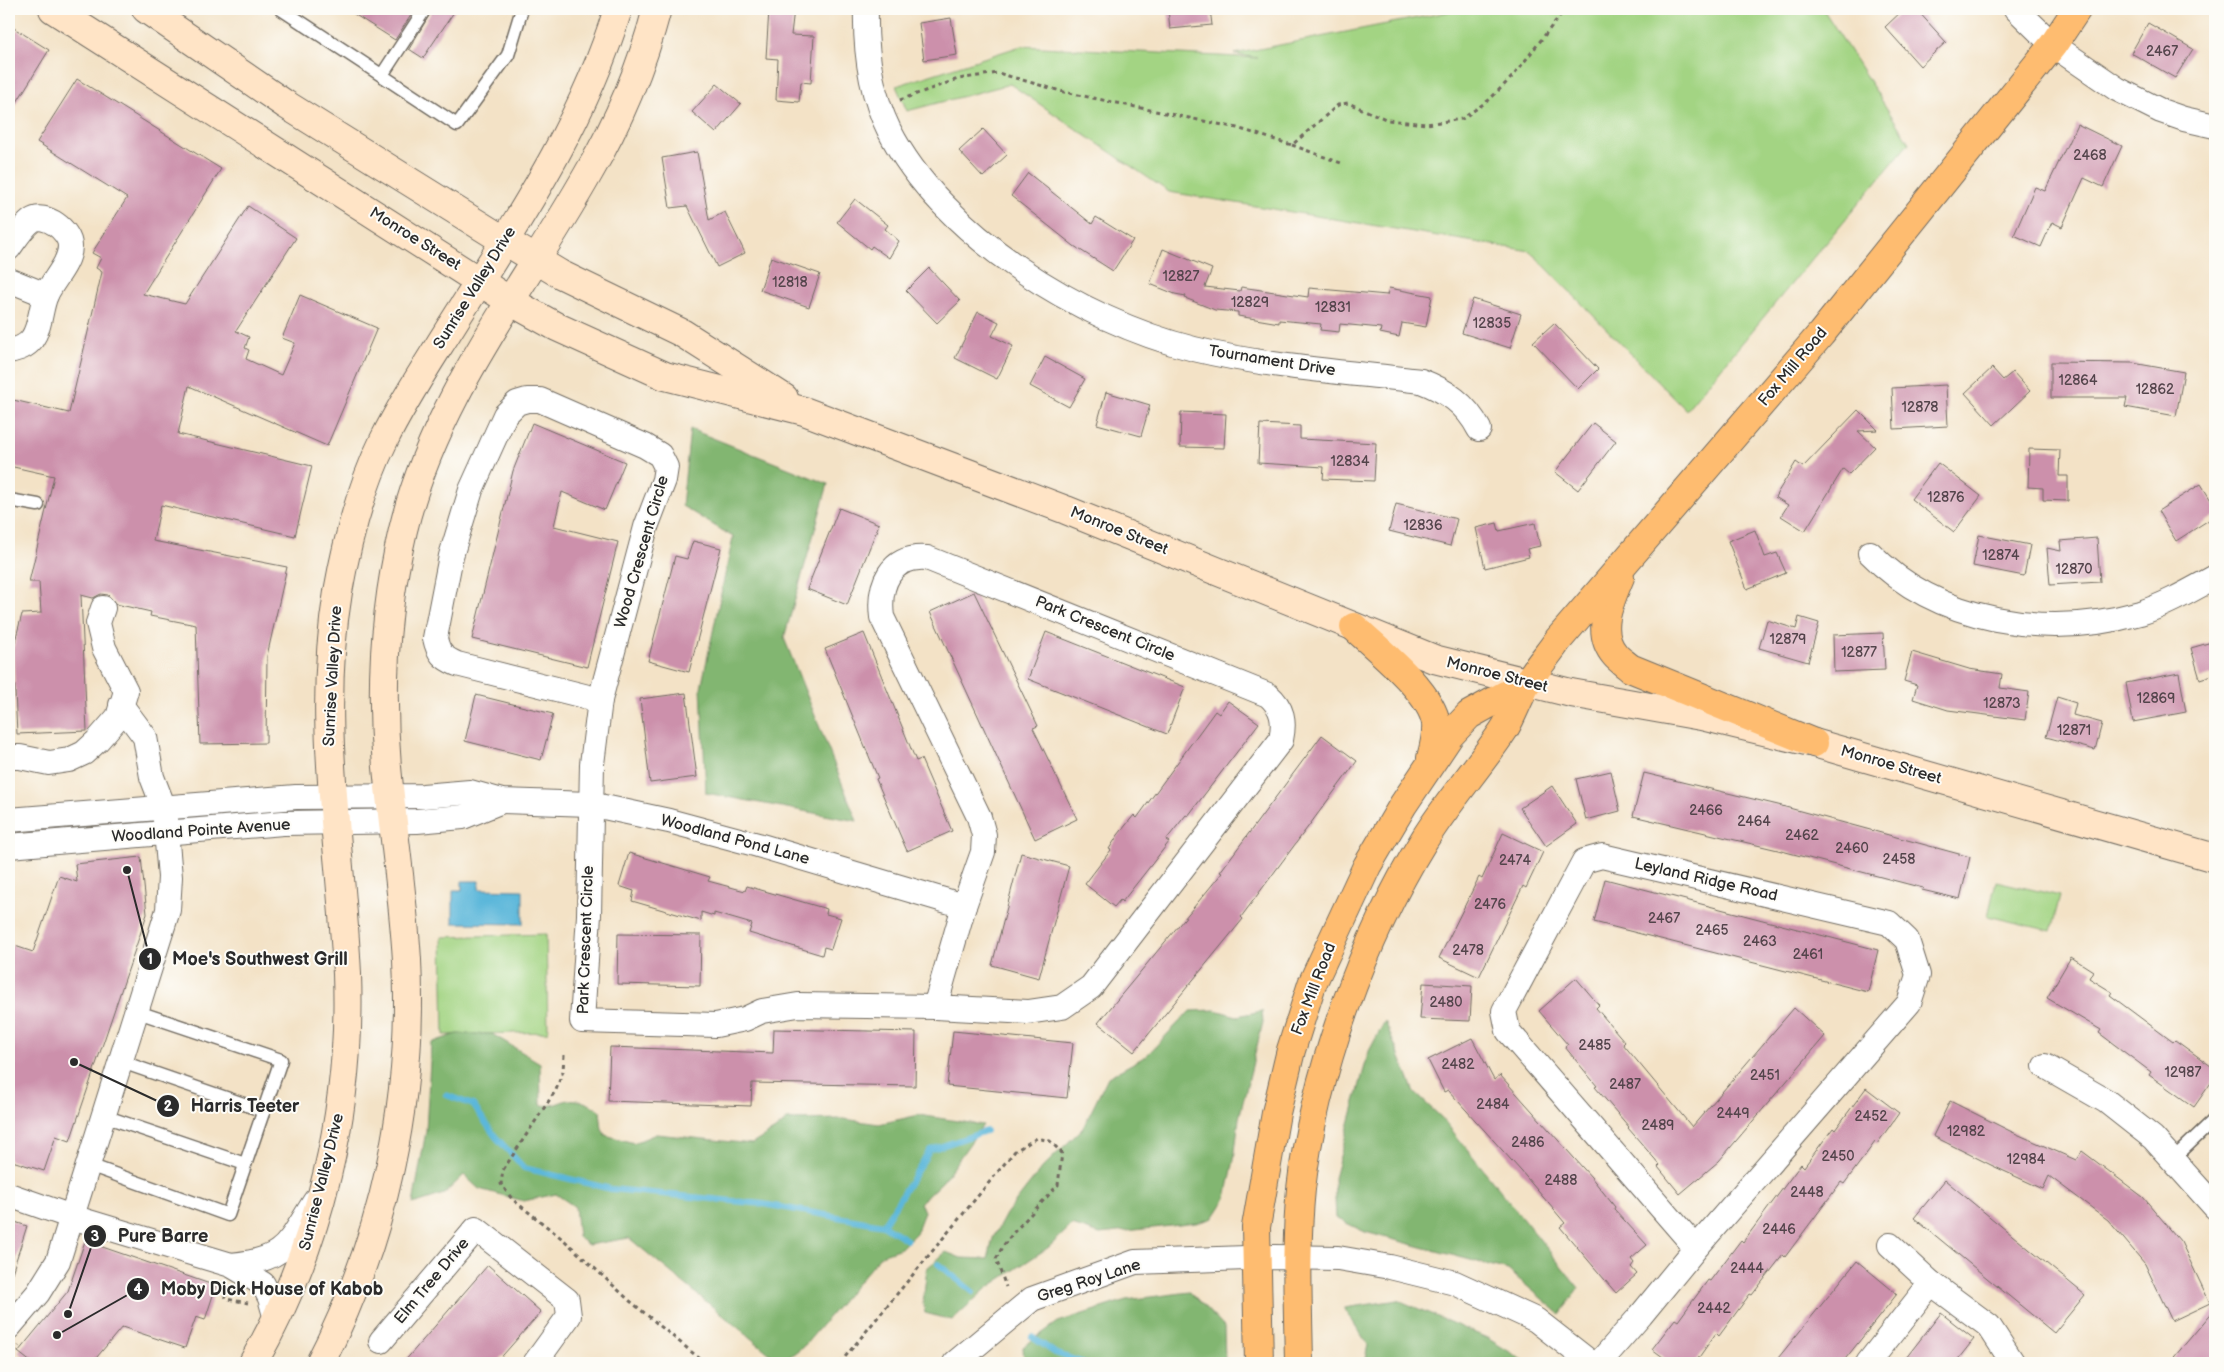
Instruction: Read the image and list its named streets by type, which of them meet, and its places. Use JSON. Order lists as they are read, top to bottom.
{
  "streets": {
    "main road": ["Monroe Street", "Sunrise Valley Drive", "Fox Mill Road"],
    "street": [
      "Tournament Drive",
      "Wood Crescent Circle",
      "Park Crescent Circle",
      "Woodland Pointe Avenue",
      "Woodland Pond Lane",
      "Leyland Ridge Road",
      "Elm Tree Drive",
      "Greg Roy Lane"
    ]
  },
  "crossings": [
    ["Monroe Street", "Sunrise Valley Drive"],
    ["Monroe Street", "Fox Mill Road"],
    ["Sunrise Valley Drive", "Woodland Pointe Avenue"],
    ["Fox Mill Road", "Greg Roy Lane"],
    ["Wood Crescent Circle", "Park Crescent Circle"],
    ["Wood Crescent Circle", "Woodland Pond Lane"],
    ["Park Crescent Circle", "Woodland Pond Lane"],
    ["Woodland Pointe Avenue", "Woodland Pond Lane"]
  ],
  "places": [
    "Moe's Southwest Grill",
    "Harris Teeter",
    "Pure Barre",
    "Moby Dick House of Kabob"
  ],
  "house_numbers": [
    "2467",
    "2468",
    "12827",
    "12818",
    "12829",
    "12831",
    "12835",
    "12864",
    "12862",
    "12878",
    "12834",
    "12876",
    "12836",
    "12874",
    "12870",
    "12879",
    "12877",
    "12869",
    "12873",
    "12871",
    "2466",
    "2464",
    "2462",
    "2460",
    "2458",
    "2474",
    "2476",
    "2467",
    "2465",
    "2463",
    "2478",
    "2461",
    "2480",
    "2485",
    "2482",
    "12987",
    "2451",
    "2487",
    "2484",
    "2449",
    "2452",
    "2489",
    "12982",
    "2486",
    "2450",
    "12984",
    "2488",
    "2448",
    "2446",
    "2444",
    "2442"
  ]
}
